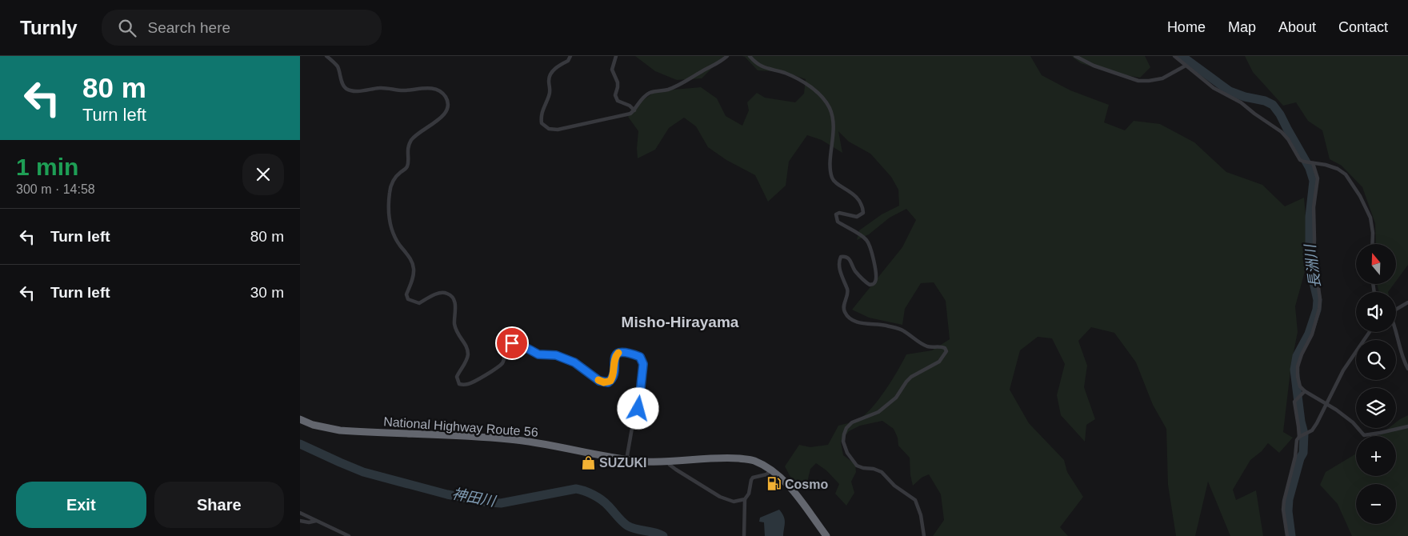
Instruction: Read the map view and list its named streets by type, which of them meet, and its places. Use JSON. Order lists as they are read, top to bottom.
{
  "streets": {
    "highway": ["National Highway Route 56"]
  },
  "districts": ["Misho-Hirayama"],
  "water": ["長洲川", "神田川"],
  "places": {
    "shop": ["SUZUKI"],
    "fuel station": ["Cosmo"]
  },
  "north": "top",
  "page": {
    "header": "Turnly",
    "search": "Search here",
    "nav": [
      "Home",
      "Map",
      "About",
      "Contact"
    ],
    "turn": ["80 m", "Turn left"],
    "heading": ["1 min", "300 m · 14:58"],
    "list": [
      {
        "name": "Turn left",
        "value": "80 m"
      },
      {
        "name": "Turn left",
        "value": "30 m"
      }
    ],
    "map_buttons": ["+", "−"],
    "buttons": ["Exit", "Share"]
  }
}
